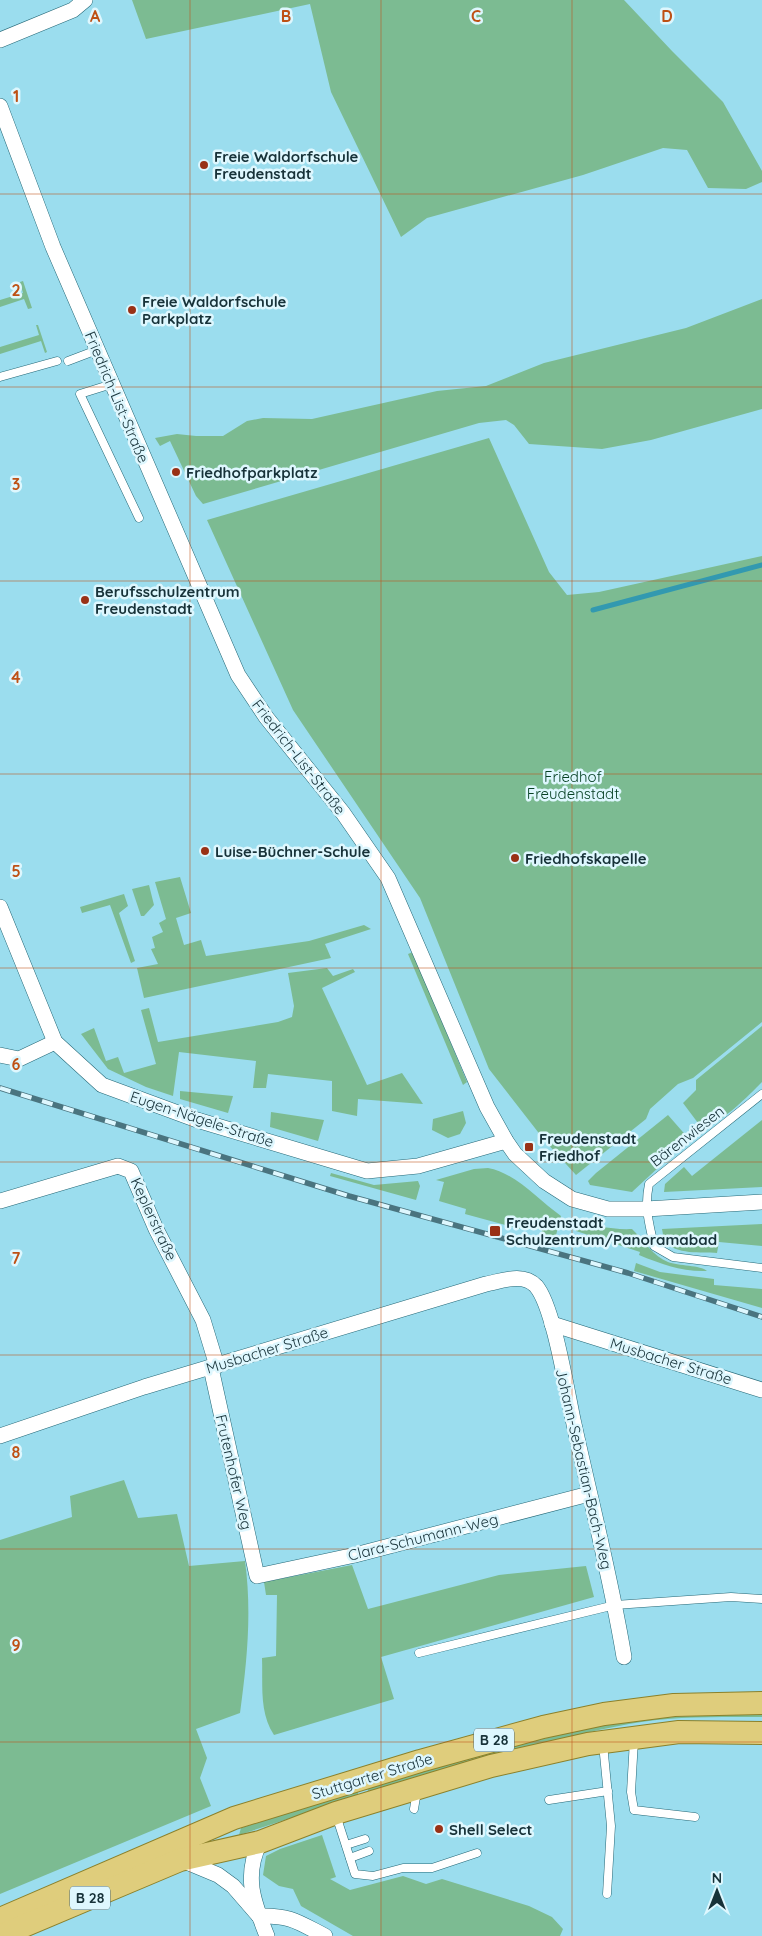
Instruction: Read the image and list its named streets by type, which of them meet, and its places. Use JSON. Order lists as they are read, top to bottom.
{
  "streets": {
    "main road": ["B 28", "Stuttgarter Straße"],
    "street": [
      "Friedrich-List-Straße",
      "Eugen-Nägele-Straße",
      "Keplerstraße",
      "Musbacher Straße",
      "Johann-Sebastian-Bach-Weg",
      "Frutenhofer Weg",
      "Clara-Schumann-Weg"
    ],
    "lane": ["Bärenwiesen"]
  },
  "crossings": [
    ["Friedrich-List-Straße", "Eugen-Nägele-Straße"],
    ["Friedrich-List-Straße", "Bärenwiesen"],
    ["Keplerstraße", "Musbacher Straße"],
    ["Keplerstraße", "Frutenhofer Weg"],
    ["Musbacher Straße", "Johann-Sebastian-Bach-Weg"],
    ["Musbacher Straße", "Frutenhofer Weg"],
    ["Johann-Sebastian-Bach-Weg", "Clara-Schumann-Weg"],
    ["Frutenhofer Weg", "Clara-Schumann-Weg"],
    ["B 28", "Stuttgarter Straße"]
  ],
  "parks": ["Friedhof Freudenstadt"],
  "places": {
    "other": [
      "Freie Waldorfschule Freudenstadt",
      "Freie Waldorfschule Parkplatz",
      "Friedhofparkplatz",
      "Berufsschulzentrum Freudenstadt",
      "Luise-Büchner-Schule",
      "Friedhofskapelle",
      "Shell Select"
    ],
    "transit": ["Freudenstadt Friedhof", "Freudenstadt Schulzentrum/Panoramabad"]
  },
  "north": "top",
  "grid": {
    "columns": [
      "A",
      "B",
      "C",
      "D"
    ],
    "rows": [
      "1",
      "2",
      "3",
      "4",
      "5",
      "6",
      "7",
      "8",
      "9"
    ]
  }
}
